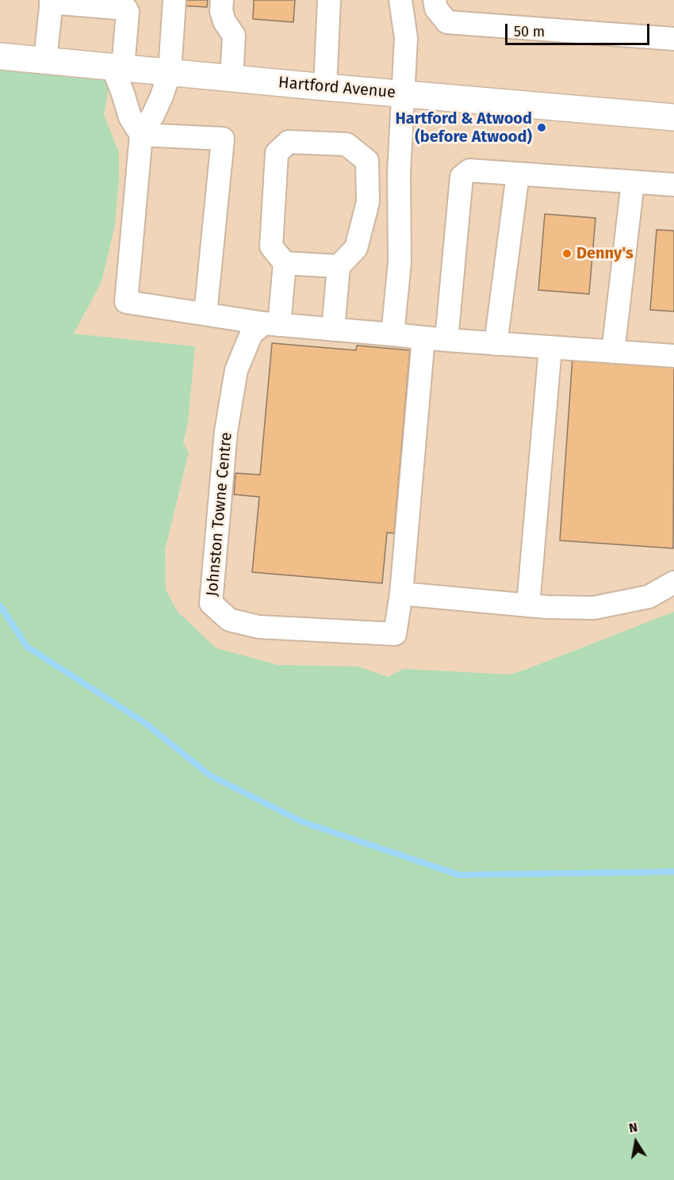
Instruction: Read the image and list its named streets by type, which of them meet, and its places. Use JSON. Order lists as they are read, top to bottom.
{
  "streets": {
    "main road": ["Hartford Avenue"],
    "lane": ["Johnston Towne Centre"]
  },
  "places": ["Hartford & Atwood (before Atwood)", "Denny's"],
  "scale_bar": "50 m",
  "north": "top"
}
